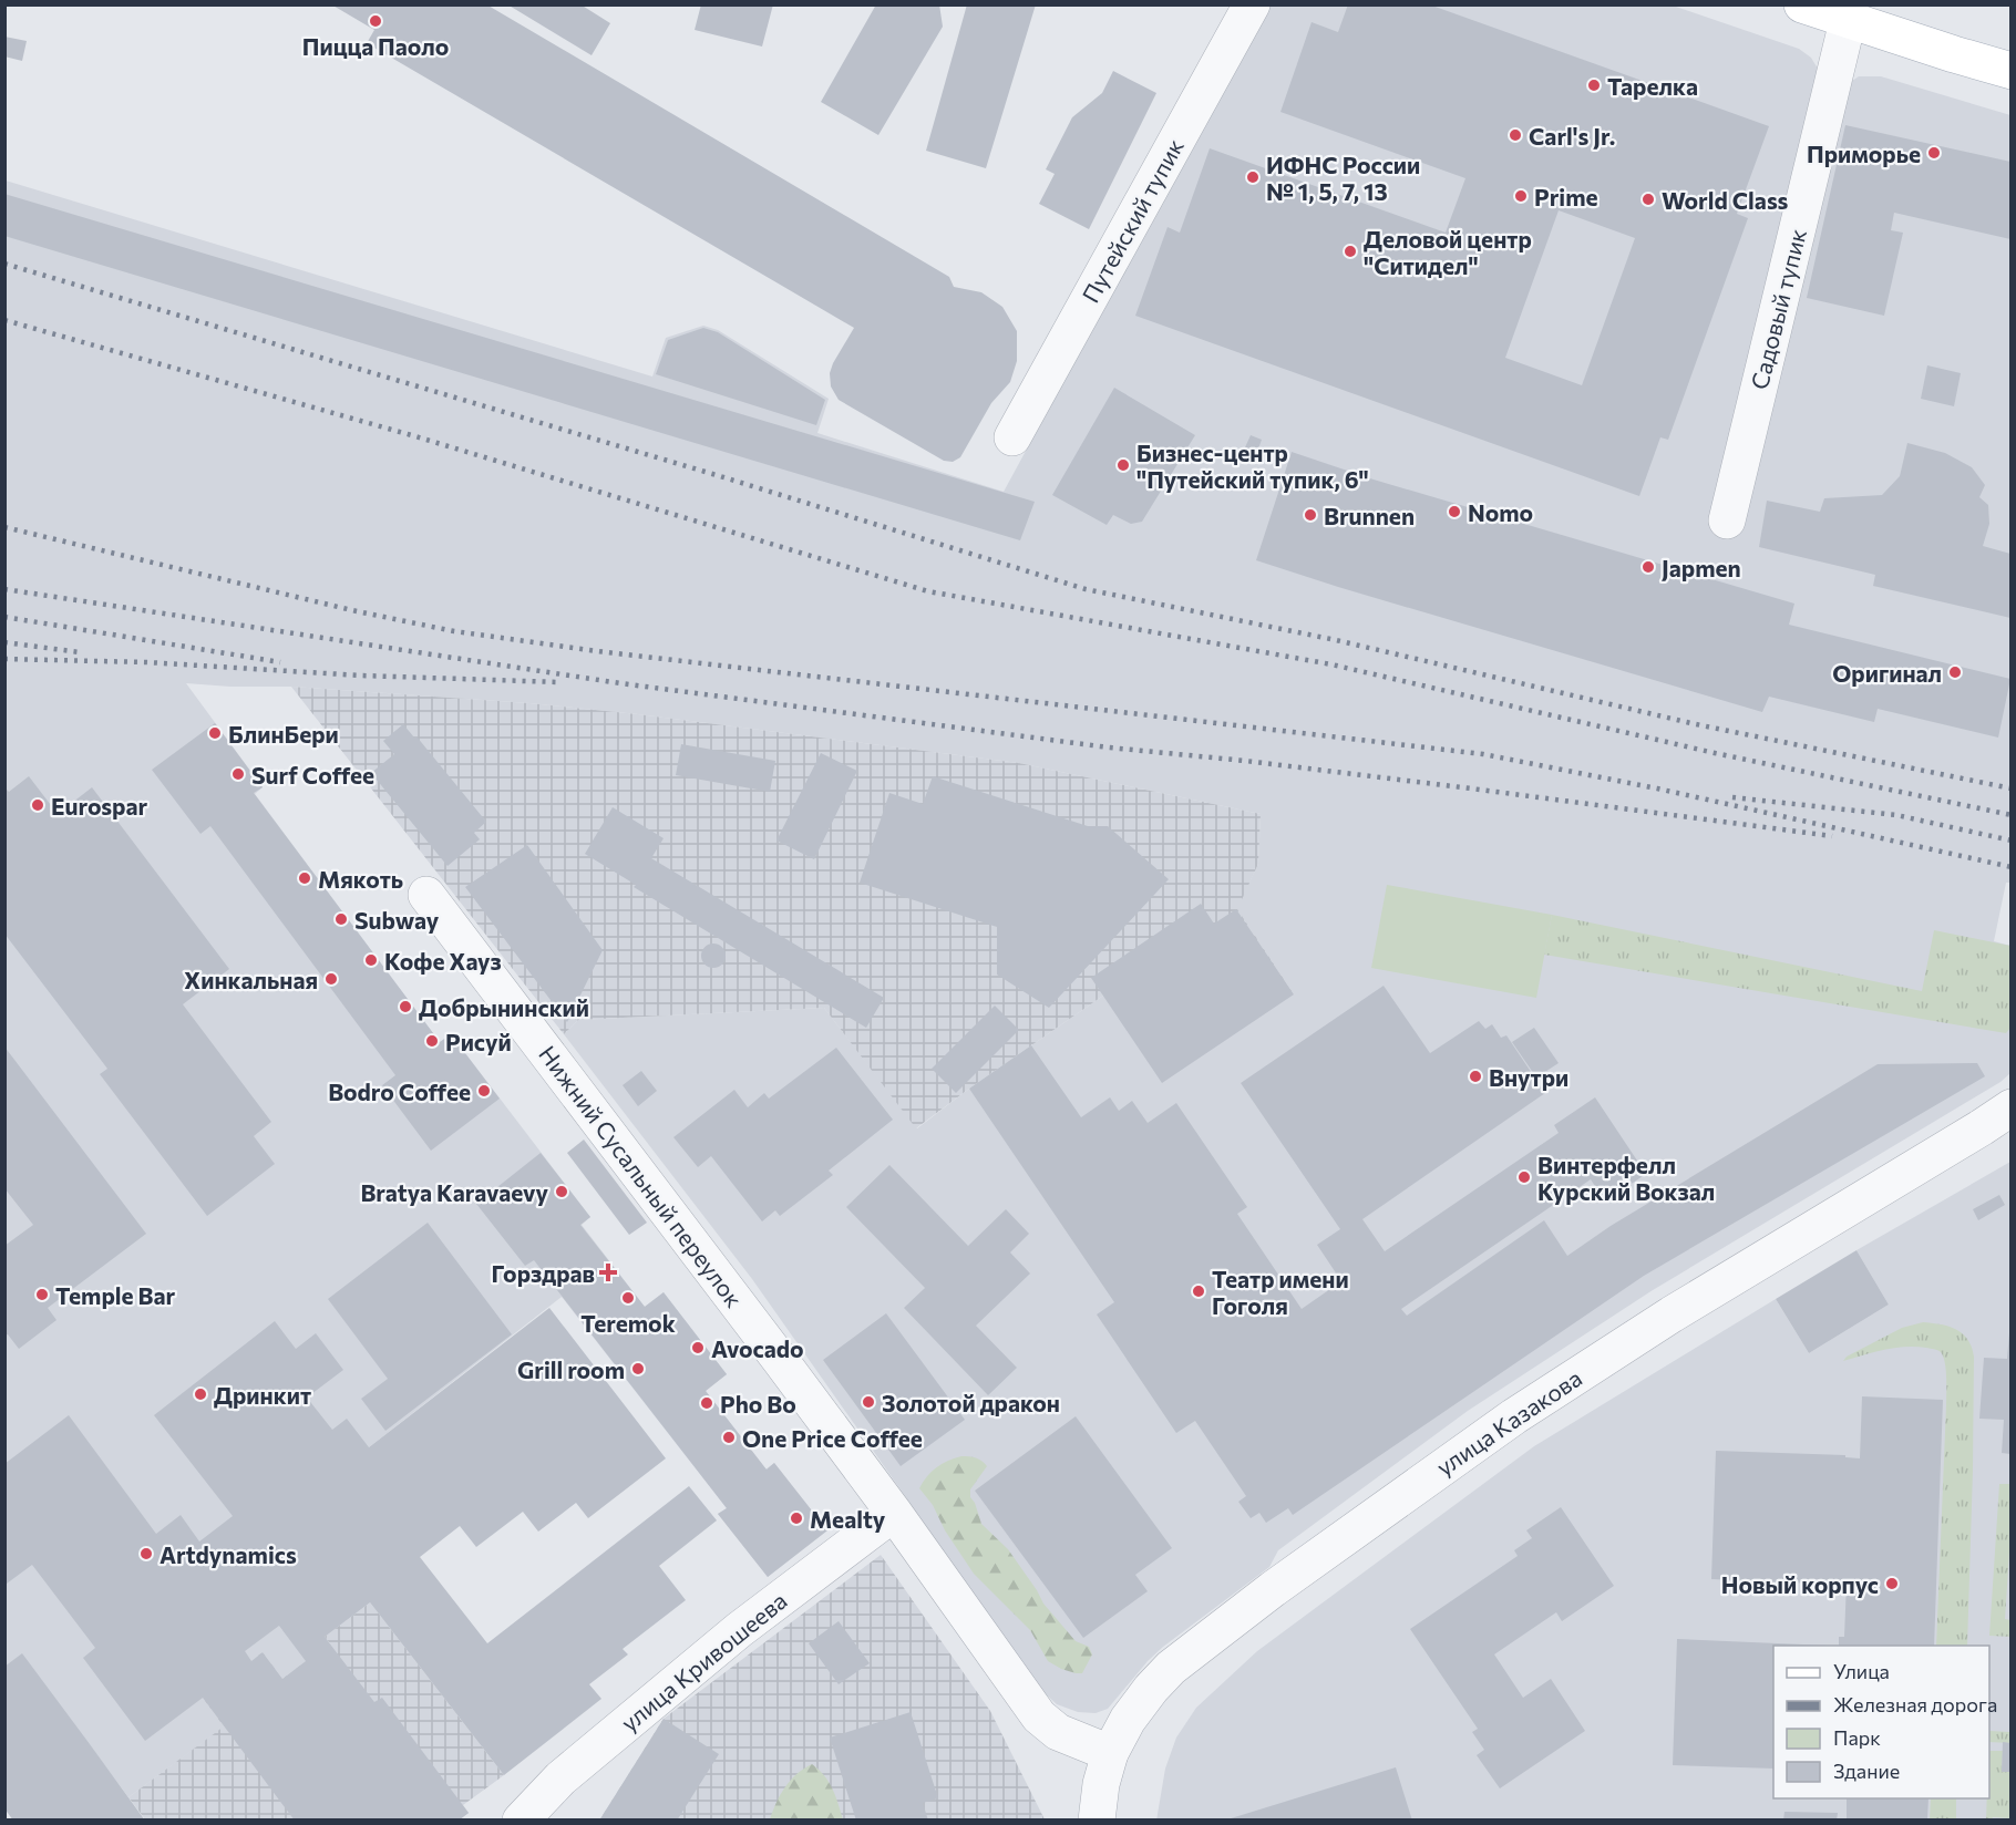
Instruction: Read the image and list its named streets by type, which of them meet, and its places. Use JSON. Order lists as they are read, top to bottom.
{
  "streets": {
    "street": [
      "Путейский тупик",
      "Садовый тупик",
      "Нижний Сусальный переулок",
      "улица Казакова",
      "улица Кривошеева"
    ]
  },
  "crossings": [
    ["Нижний Сусальный переулок", "улица Казакова"],
    ["Нижний Сусальный переулок", "улица Кривошеева"]
  ],
  "places": {
    "other": [
      "Пицца Паоло",
      "Тарелка",
      "Carl's Jr.",
      "Приморье",
      "ИФНС России № 1, 5, 7, 13",
      "Prime",
      "World Class",
      "Деловой центр \"Ситидел\"",
      "Бизнес-центр \"Путейский тупик, 6\"",
      "Nomo",
      "Brunnen",
      "Japmen",
      "Оригинал",
      "БлинБери",
      "Surf Coffee",
      "Eurospar",
      "Мякоть",
      "Subway",
      "Кофе Хауз",
      "Хинкальная",
      "Добрынинский",
      "Рисуй",
      "Внутри",
      "Bodro Coffee",
      "Винтерфелл Курский Вокзал",
      "Bratya Karavaevy",
      "Театр имени Гоголя",
      "Temple Bar",
      "Teremok",
      "Avocado",
      "Grill room",
      "Дринкит",
      "Золотой дракон",
      "Pho Bo",
      "One Price Coffee",
      "Mealty",
      "Artdynamics",
      "Новый корпус"
    ],
    "health": ["Горздрав"]
  },
  "legend": [
    "Улица",
    "Железная дорога",
    "Парк",
    "Здание"
  ]
}
